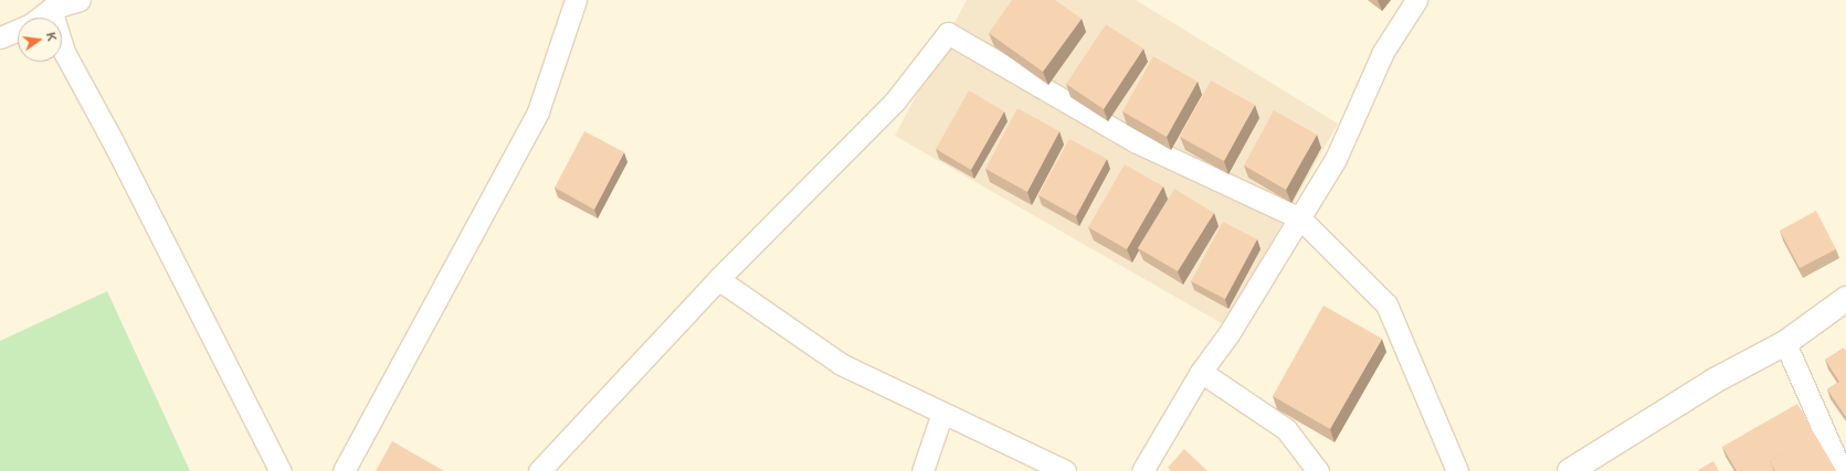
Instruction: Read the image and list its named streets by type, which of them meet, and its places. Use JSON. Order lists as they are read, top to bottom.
{
  "north": "right"
}
